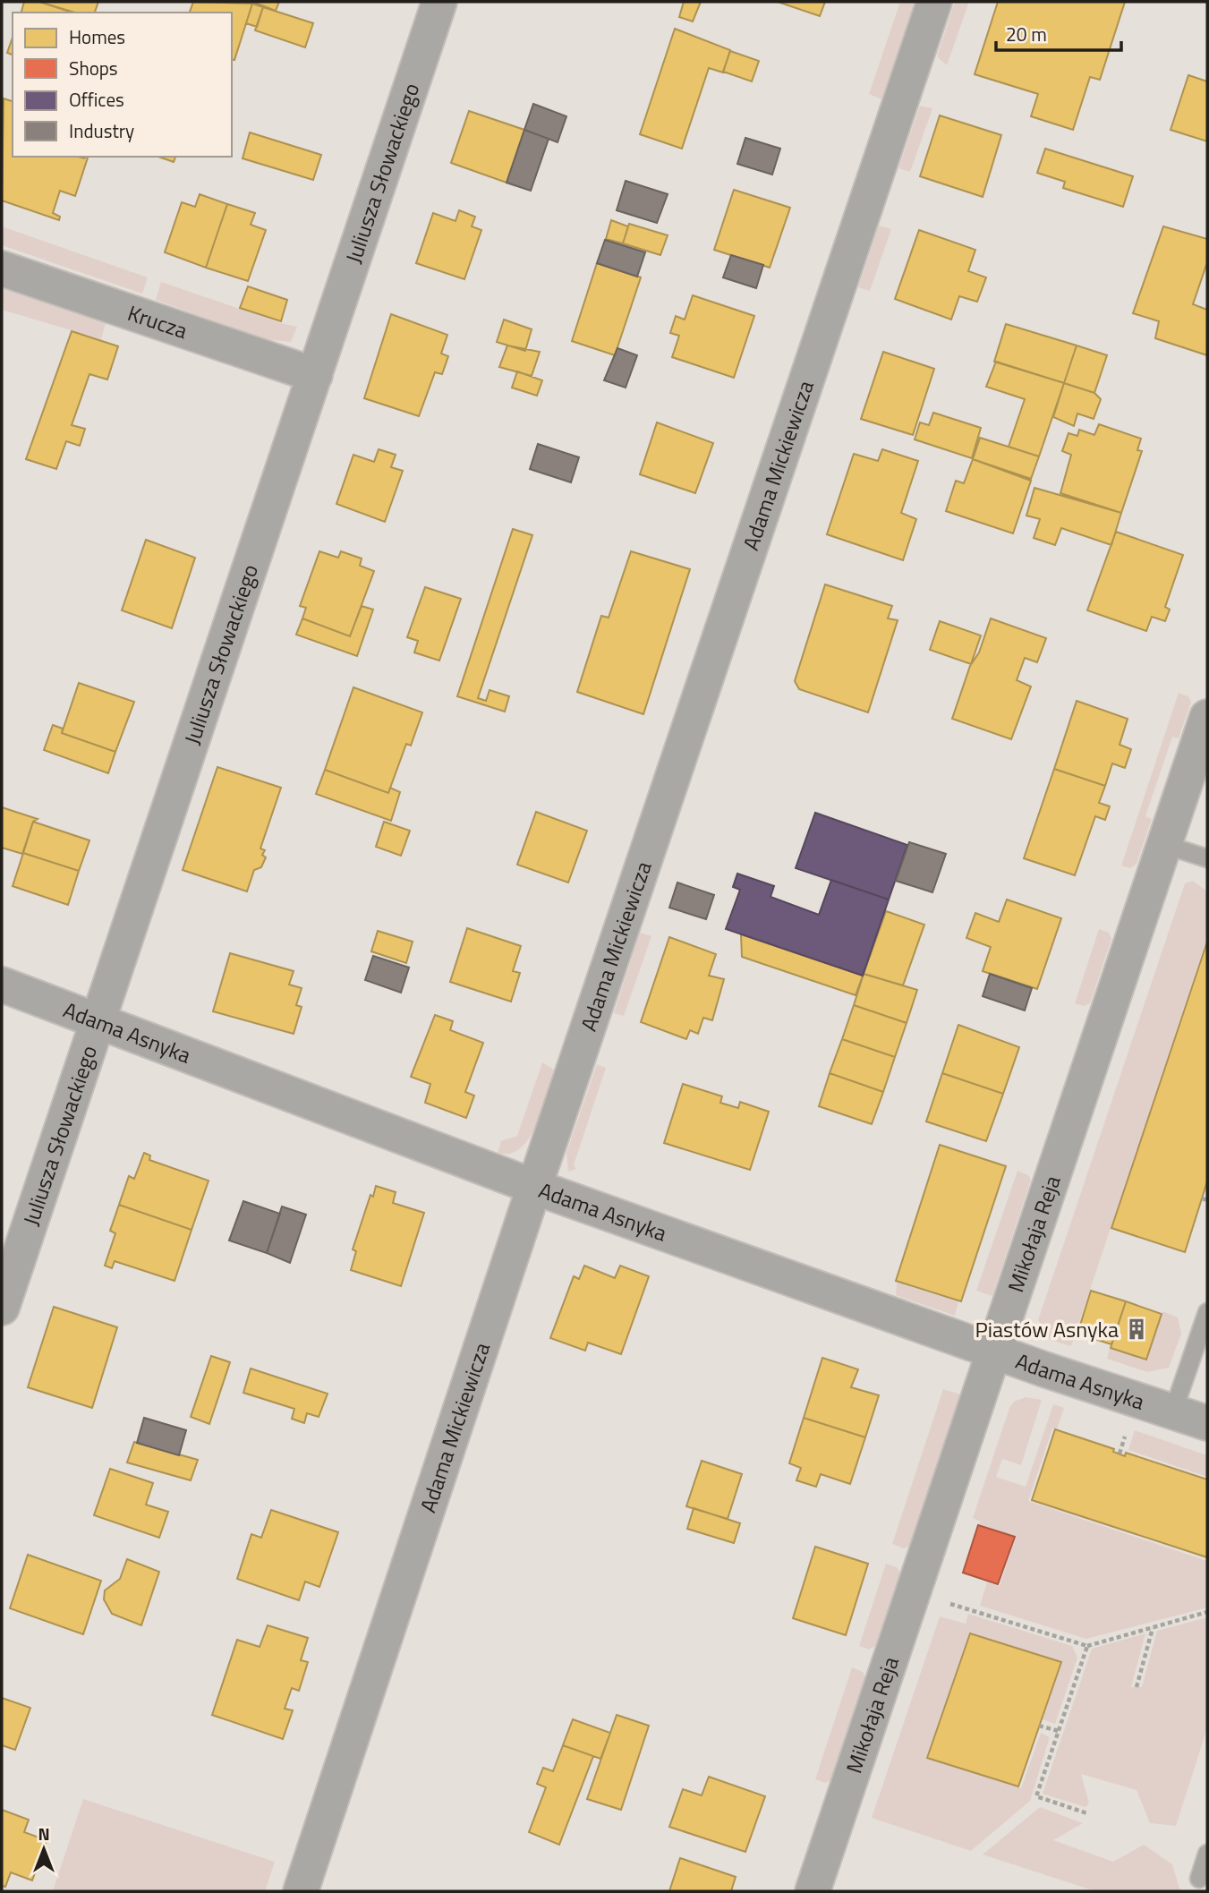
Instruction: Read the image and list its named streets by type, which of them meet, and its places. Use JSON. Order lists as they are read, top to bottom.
{
  "streets": {
    "street": [
      "Juliusza Słowackiego",
      "Krucza",
      "Adama Mickiewicza",
      "Adama Asnyka",
      "Mikołaja Reja"
    ]
  },
  "crossings": [
    ["Juliusza Słowackiego", "Krucza"],
    ["Juliusza Słowackiego", "Adama Asnyka"],
    ["Adama Mickiewicza", "Adama Asnyka"],
    ["Adama Asnyka", "Mikołaja Reja"]
  ],
  "places": {
    "building": ["Piastów Asnyka"]
  },
  "legend": [
    "Homes",
    "Shops",
    "Offices",
    "Industry"
  ],
  "scale_bar": "20 m",
  "north": "top"
}
